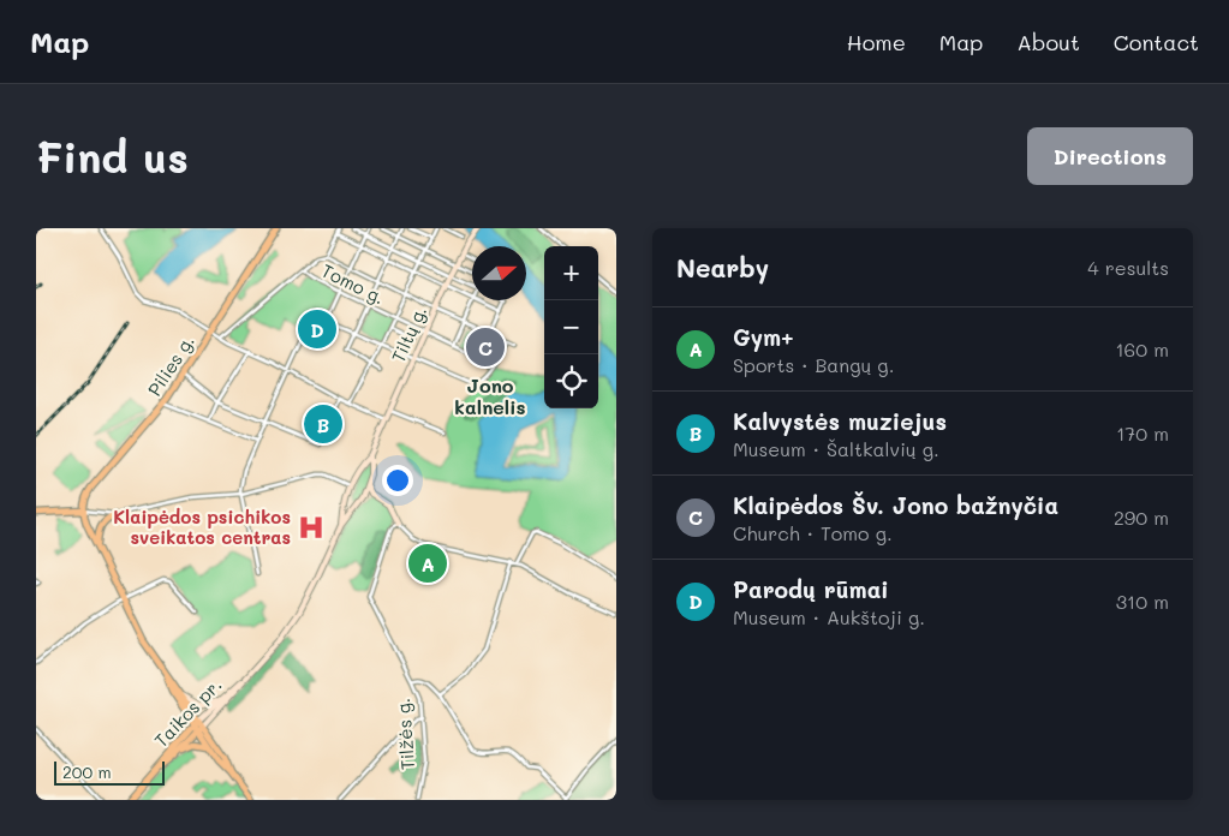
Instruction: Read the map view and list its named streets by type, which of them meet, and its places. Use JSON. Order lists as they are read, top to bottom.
{
  "streets": {
    "main road": ["Pilies g.", "Taikos pr."],
    "street": ["Tomo g.", "Tiltų g.", "Tilžės g."]
  },
  "crossings": [
    ["Tomo g.", "Tiltų g."],
    ["Tiltų g.", "Taikos pr."]
  ],
  "districts": ["Jono kalnelis"],
  "places": {
    "hospital": ["Klaipėdos psichikos sveikatos centras"]
  },
  "scale_bar": "200 m",
  "north": "right",
  "page": {
    "header": "Map",
    "nav": [
      "Home",
      "Map",
      "About",
      "Contact"
    ],
    "buttons": "Directions",
    "title": "Find us",
    "heading": ["Nearby", "4 results"],
    "map_buttons": ["+", "−"],
    "list": [
      {
        "mark": "A",
        "name": "Gym+",
        "note": "Sports · Bangų g.",
        "value": "160 m"
      },
      {
        "mark": "B",
        "name": "Kalvystės muziejus",
        "note": "Museum · Šaltkalvių g.",
        "value": "170 m"
      },
      {
        "mark": "C",
        "name": "Klaipėdos Šv. Jono bažnyčia",
        "note": "Church · Tomo g.",
        "value": "290 m"
      },
      {
        "mark": "D",
        "name": "Parodų rūmai",
        "note": "Museum · Aukštoji g.",
        "value": "310 m"
      }
    ],
    "pins": [
      "D",
      "C",
      "B",
      "A"
    ],
    "scale": "200 m"
  }
}
